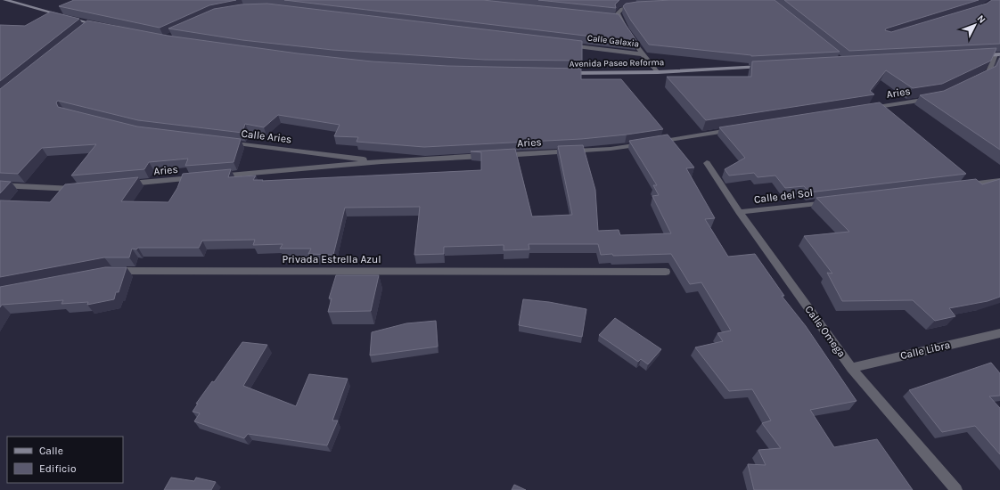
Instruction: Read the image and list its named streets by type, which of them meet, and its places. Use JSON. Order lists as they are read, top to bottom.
{
  "streets": {
    "main road": ["Avenida Paseo Reforma"],
    "street": [
      "Calle Galaxia",
      "Aries",
      "Calle Aries",
      "Calle del Sol",
      "Privada Estrella Azul",
      "Calle Omega",
      "Calle Libra"
    ]
  },
  "crossings": [
    ["Aries", "Calle Aries"],
    ["Calle del Sol", "Calle Omega"],
    ["Calle Omega", "Calle Libra"]
  ],
  "legend": ["Calle", "Edificio"],
  "north": "top right"
}
